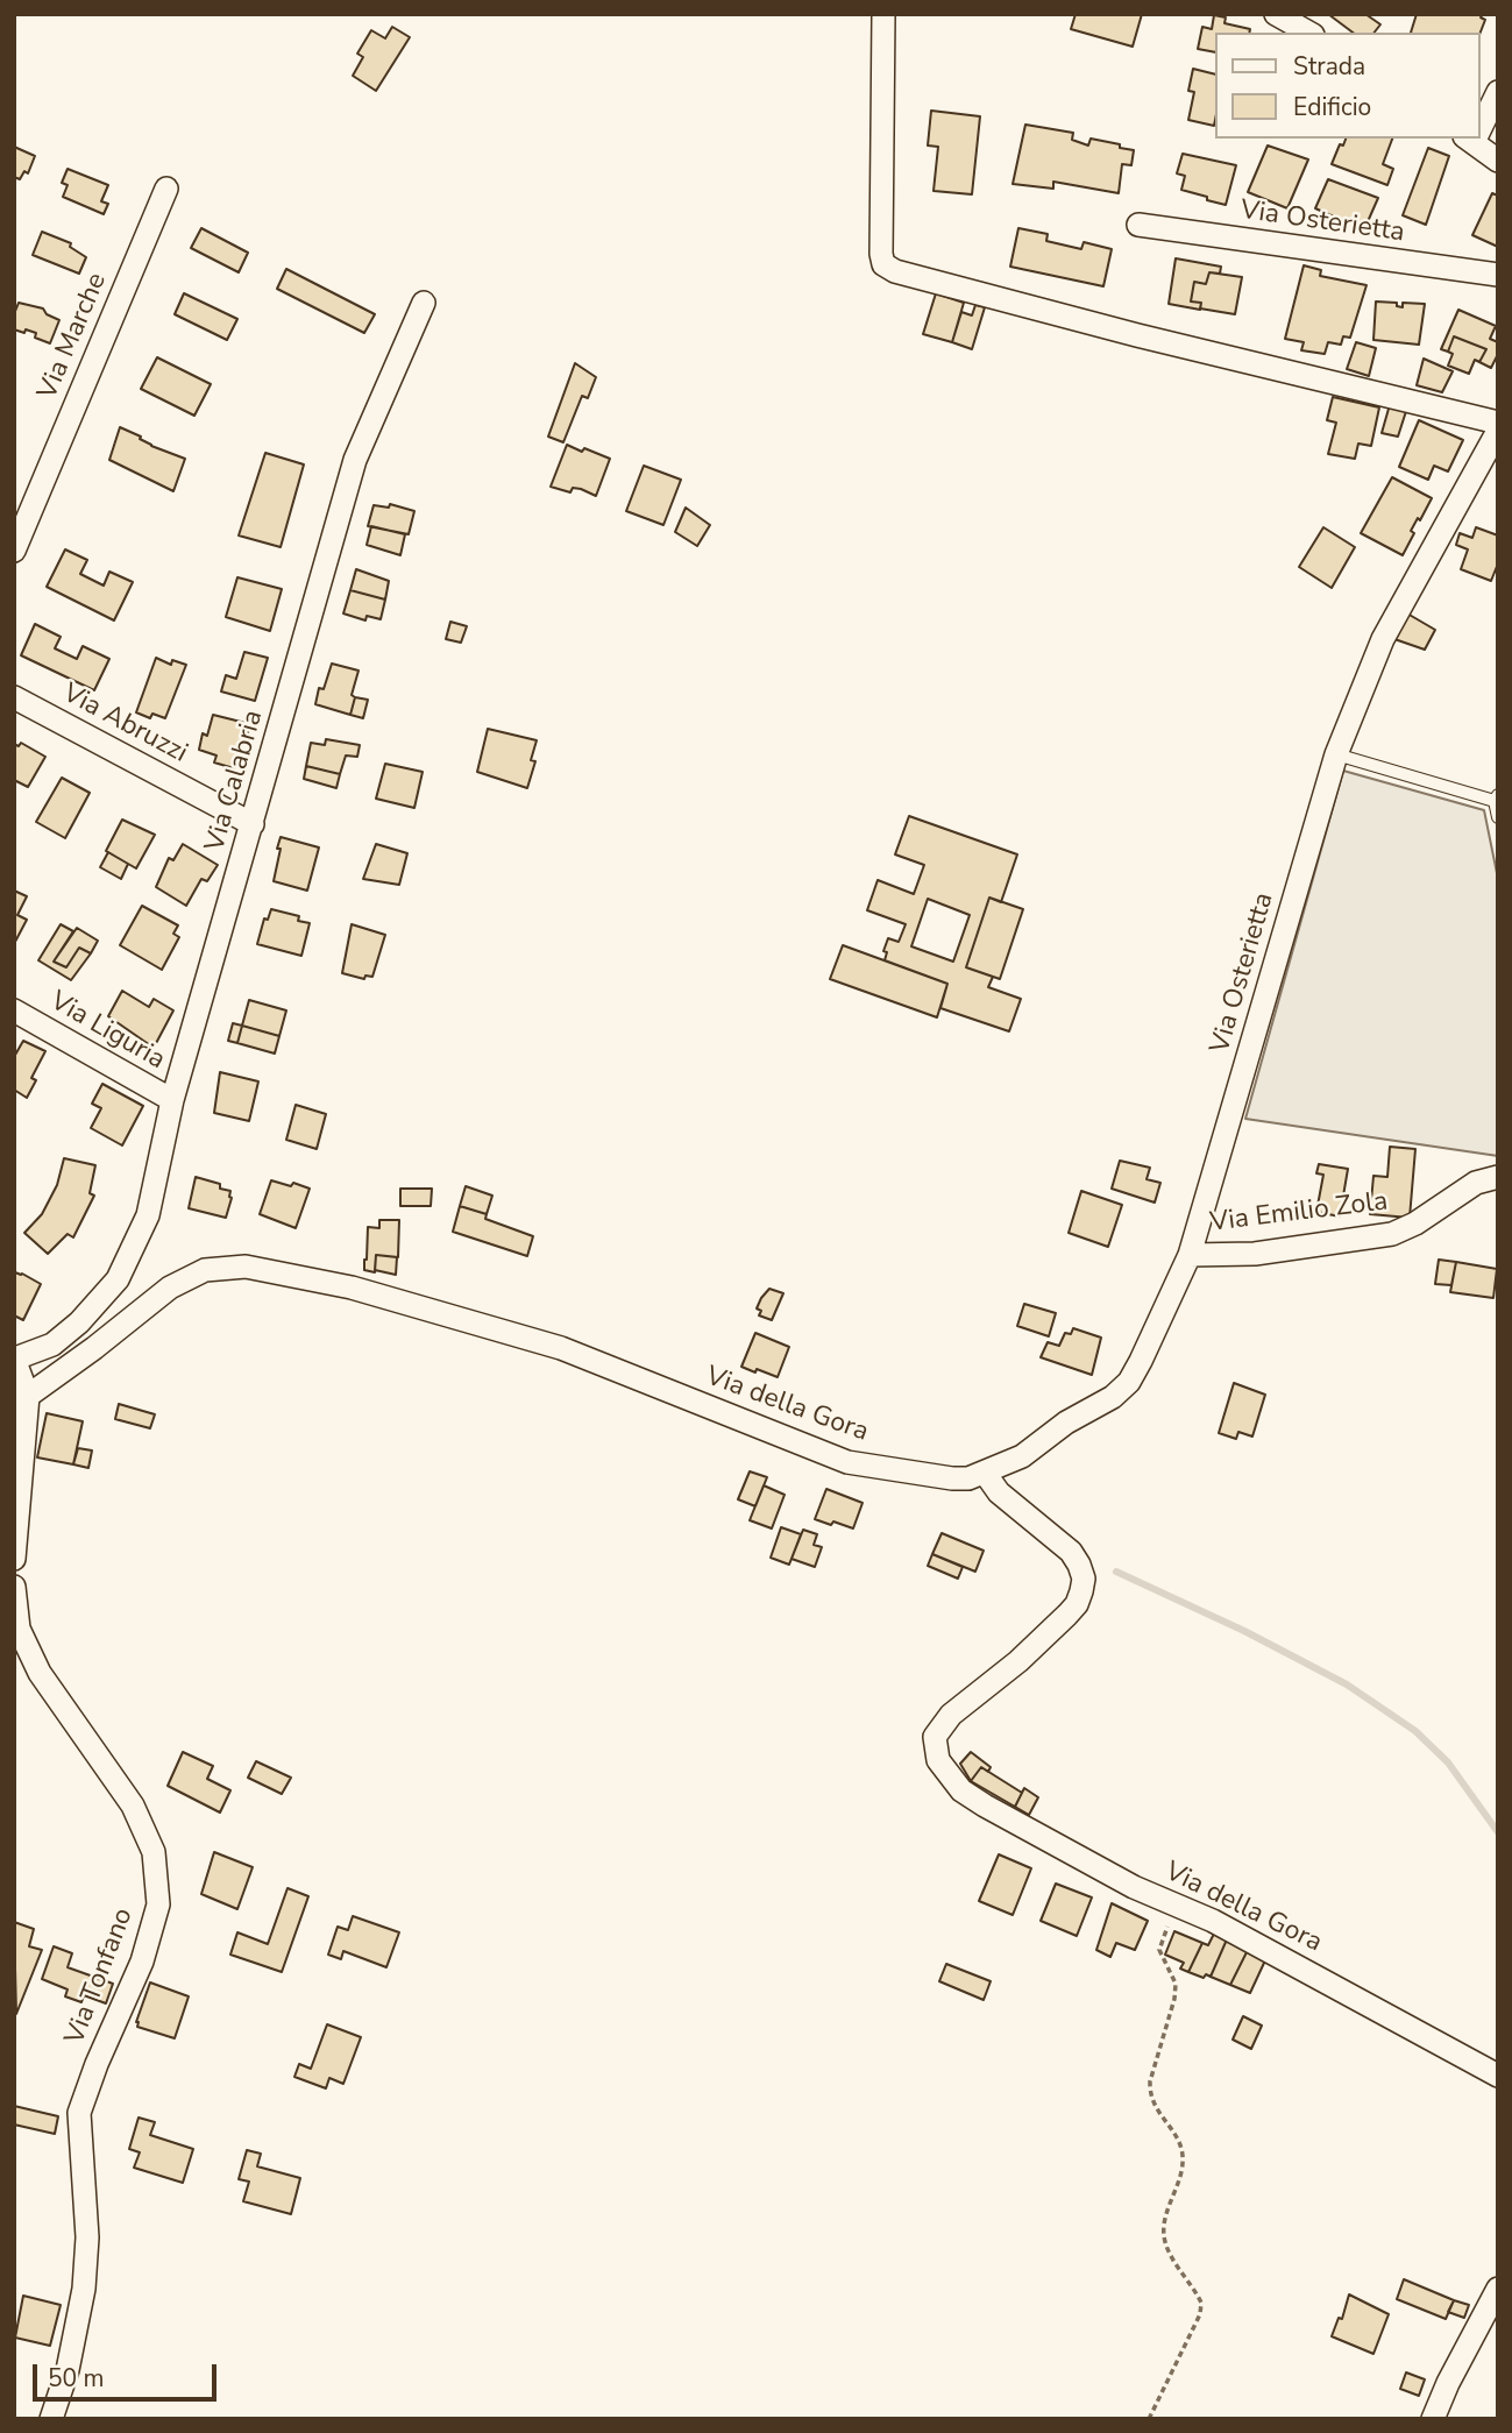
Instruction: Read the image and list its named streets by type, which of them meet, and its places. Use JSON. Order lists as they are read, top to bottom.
{
  "streets": {
    "street": [
      "Via Osterietta",
      "Via Marche",
      "Via Abruzzi",
      "Via Calabria",
      "Via Liguria",
      "Via Emilio Zola",
      "Via della Gora",
      "Via Tonfano"
    ]
  },
  "crossings": [
    ["Via Osterietta", "Via Emilio Zola"],
    ["Via Osterietta", "Via della Gora"],
    ["Via Abruzzi", "Via Calabria"],
    ["Via Calabria", "Via Liguria"]
  ],
  "legend": ["Strada", "Edificio"],
  "scale_bar": "50 m"
}
